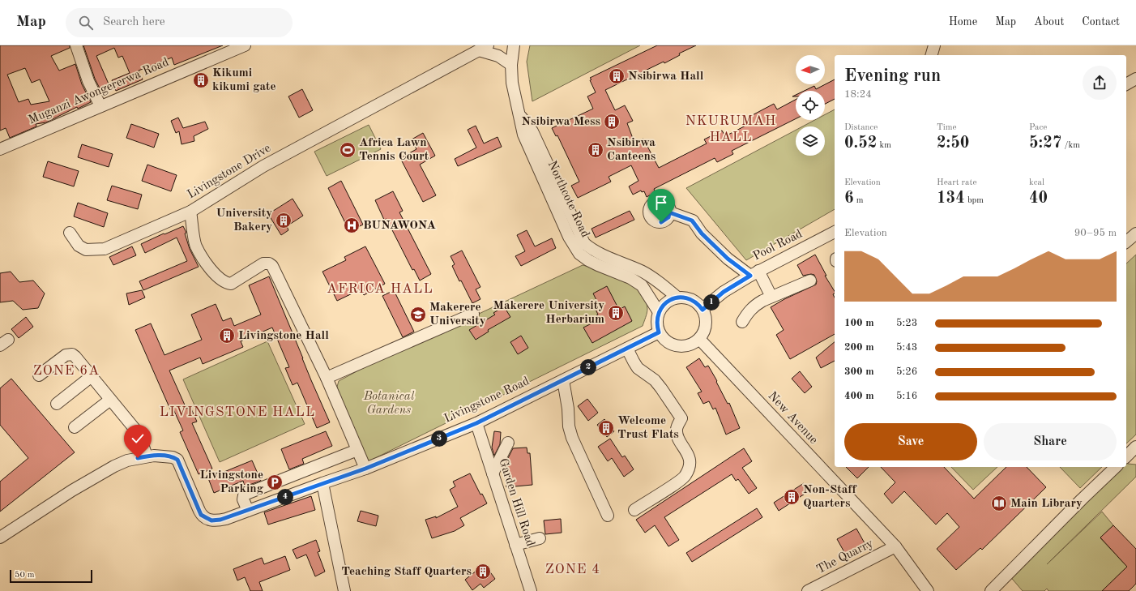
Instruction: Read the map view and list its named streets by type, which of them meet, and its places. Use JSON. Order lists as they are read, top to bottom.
{
  "streets": {
    "street": [
      "Muganzi Awongererwa Road",
      "Livingstone Drive",
      "Northcote Road",
      "Pool Road",
      "Livingstone Road",
      "New Avenue",
      "Garden Hill Road",
      "The Quarry"
    ]
  },
  "crossings": [
    ["Livingstone Drive", "Northcote Road"],
    ["Livingstone Drive", "Livingstone Road"],
    ["Northcote Road", "Pool Road"],
    ["Northcote Road", "Livingstone Road"],
    ["Northcote Road", "New Avenue"],
    ["Pool Road", "Livingstone Road"],
    ["Pool Road", "New Avenue"],
    ["Livingstone Road", "New Avenue"],
    ["Livingstone Road", "Garden Hill Road"],
    ["New Avenue", "The Quarry"]
  ],
  "districts": [
    "NKURUMAH HALL",
    "AFRICA HALL",
    "ZONE 6A",
    "LIVINGSTONE HALL",
    "ZONE 4"
  ],
  "parks": ["Botanical Gardens"],
  "places": {
    "building": [
      "Nsibirwa Hall",
      "Kikumi kikumi gate",
      "Nsibirwa Mess",
      "Nsibirwa Canteens",
      "University Bakery",
      "Makerere University Herbarium",
      "Livingstone Hall",
      "Welcome Trust Flats",
      "Non-Staff Quarters",
      "Teaching Staff Quarters"
    ],
    "sports": ["Africa Lawn Tennis Court"],
    "hospital": ["BUNAWONA"],
    "school or university": ["Makerere University"],
    "parking": ["Livingstone Parking"],
    "library": ["Main Library"]
  },
  "scale_bar": "50 m",
  "north": "left",
  "page": {
    "header": "Map",
    "search": "Search here",
    "nav": [
      "Home",
      "Map",
      "About",
      "Contact"
    ],
    "heading": ["Evening run", "18:24"],
    "stats": [
      ["Distance", "0.52 km"],
      ["Time", "2:50"],
      ["Pace", "5:27 /km"],
      ["Elevation", "6 m"],
      ["Heart rate", "134 bpm"],
      ["kcal", "40"]
    ],
    "chart": ["Elevation", "90–95 m"],
    "pins": [
      "1",
      "2",
      "3",
      "4"
    ],
    "list": [
      {
        "name": "100 m",
        "note": "5:23"
      },
      {
        "name": "200 m",
        "note": "5:43"
      },
      {
        "name": "300 m",
        "note": "5:26"
      },
      {
        "name": "400 m",
        "note": "5:16"
      }
    ],
    "buttons": ["Save", "Share"],
    "scale": "50 m"
  }
}
